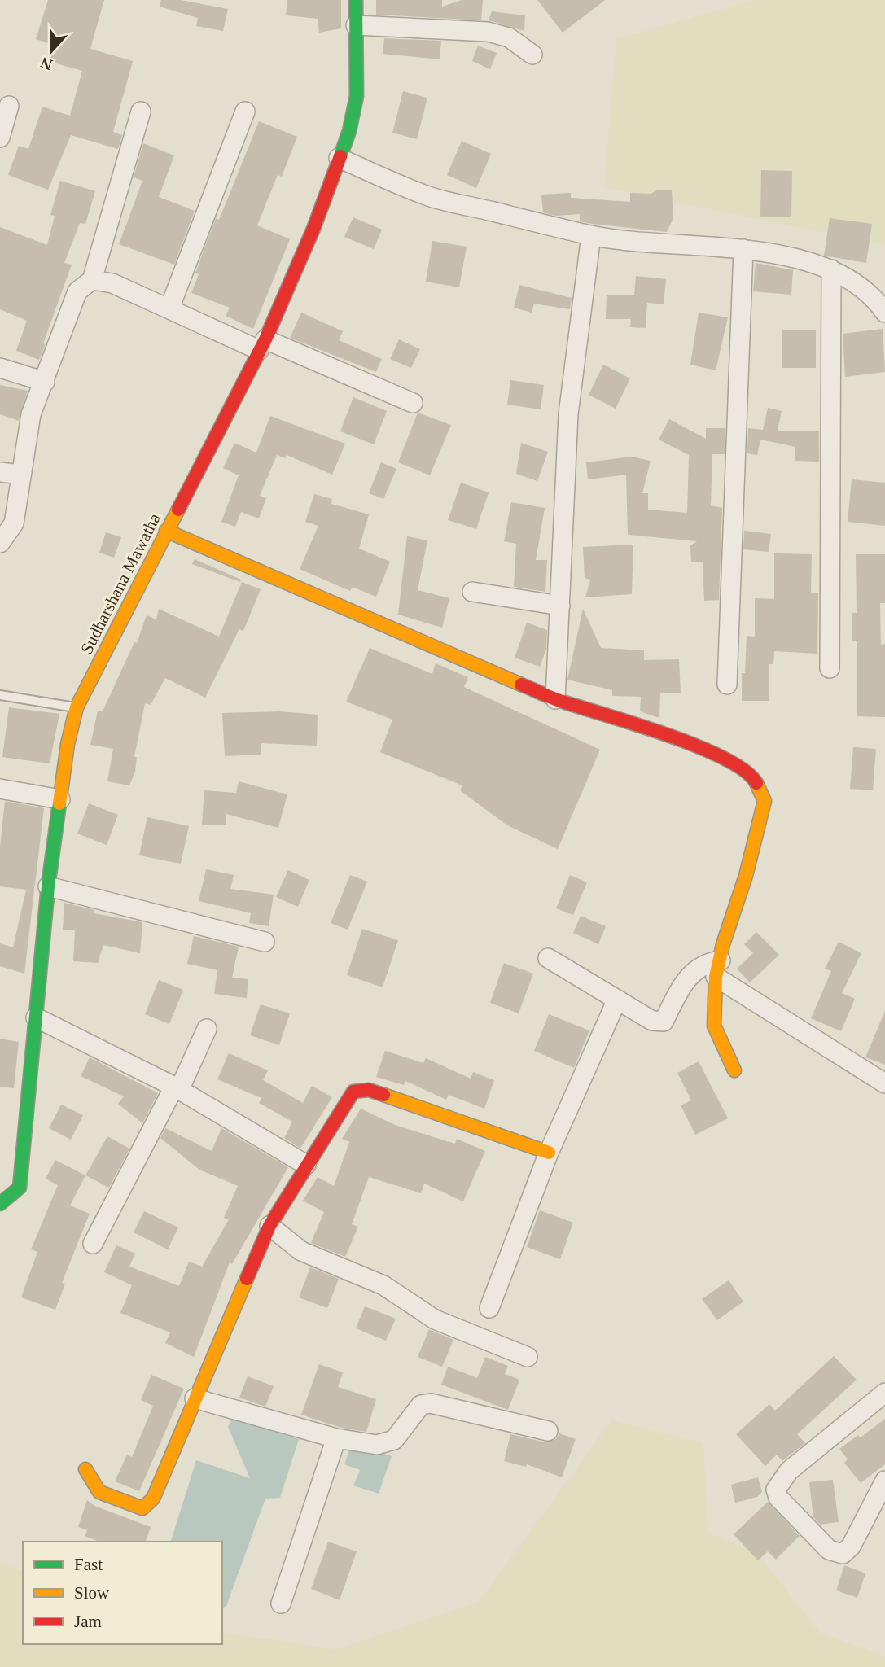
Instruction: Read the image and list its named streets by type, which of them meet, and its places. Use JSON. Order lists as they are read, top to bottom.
{
  "streets": {
    "street": ["Sudharshana Mawatha"]
  },
  "legend": ["Fast", "Slow", "Jam"],
  "north": "bottom"
}
